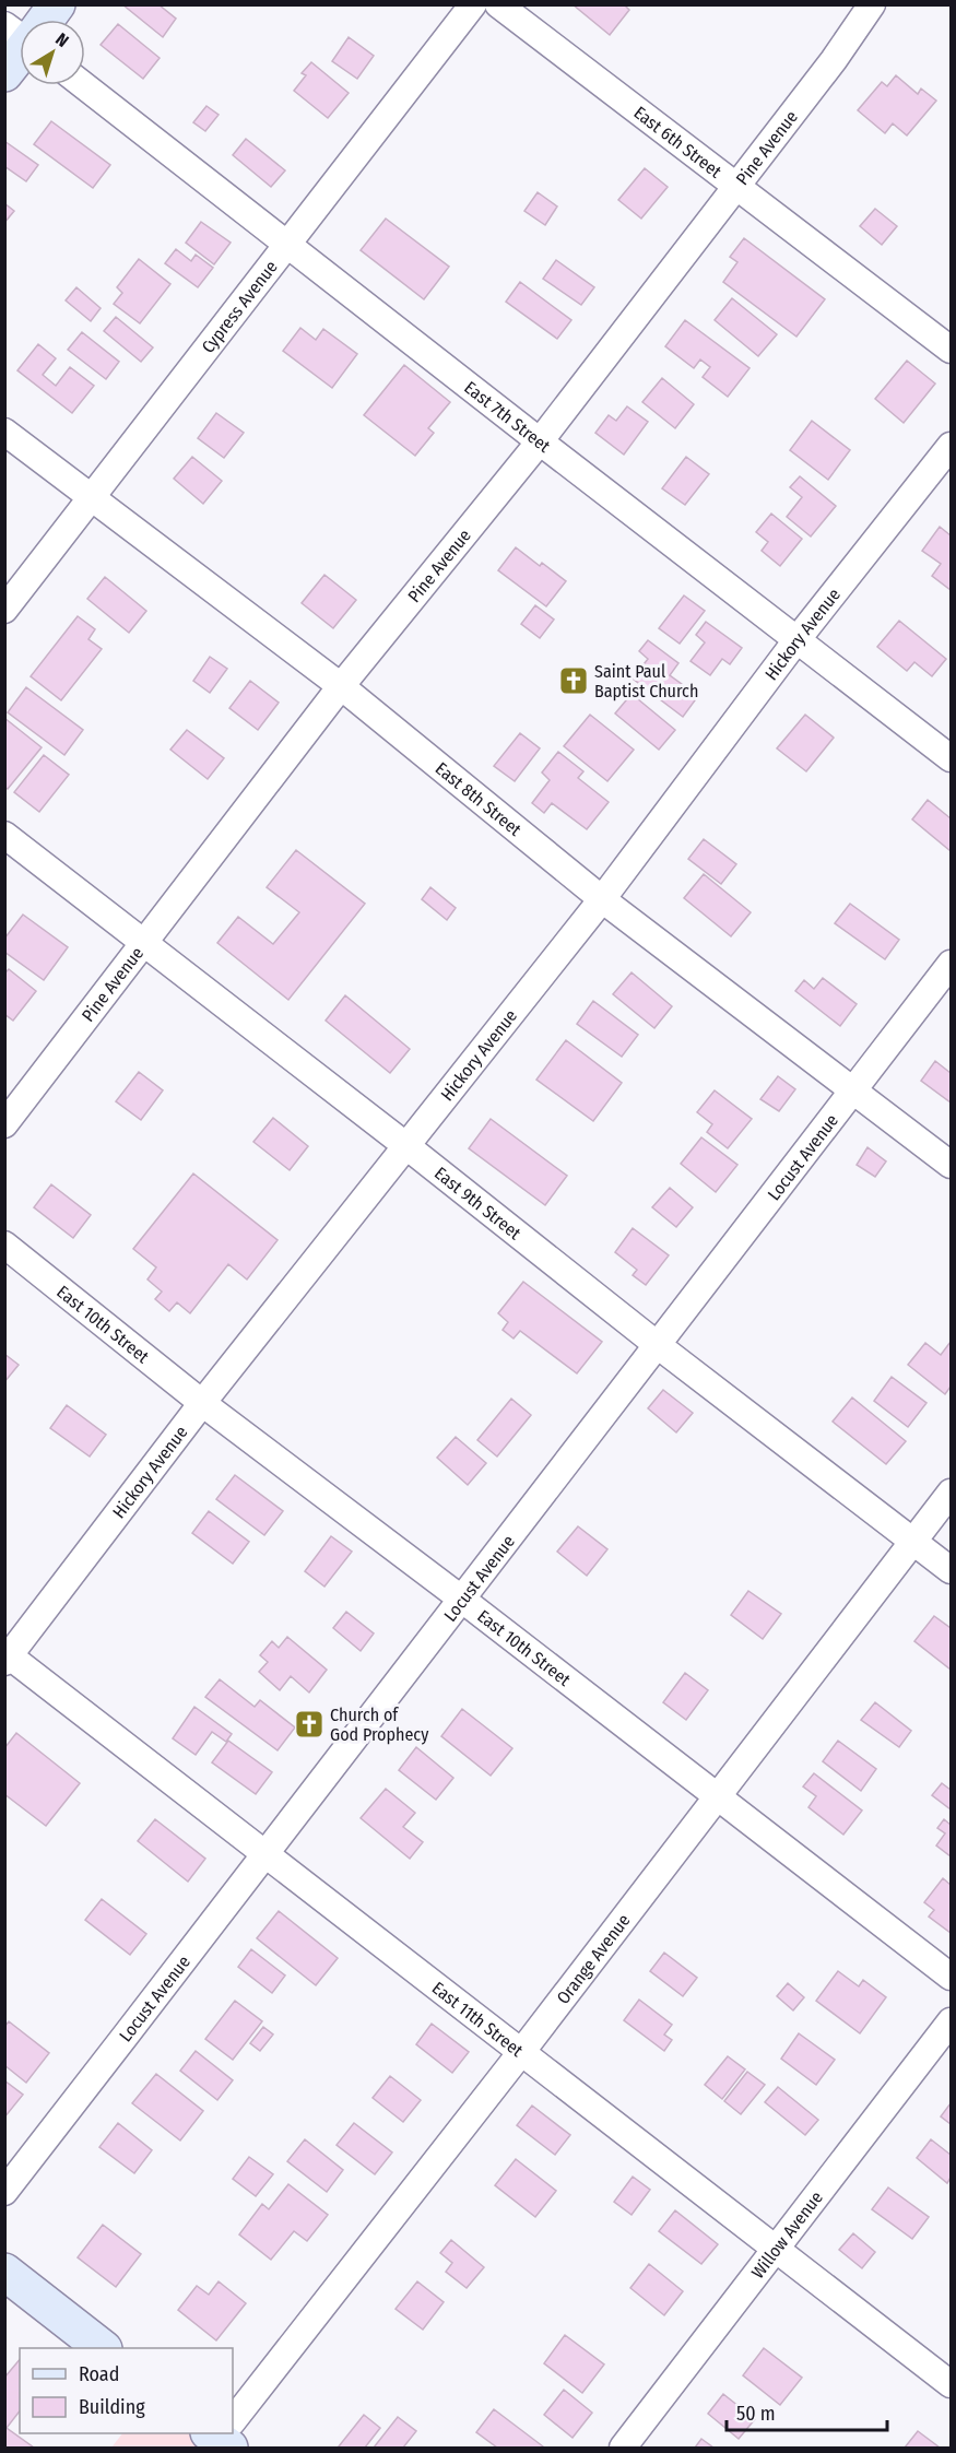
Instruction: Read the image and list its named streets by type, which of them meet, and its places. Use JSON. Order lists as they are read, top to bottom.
{
  "streets": {
    "street": [
      "East 6th Street",
      "Pine Avenue",
      "Cypress Avenue",
      "East 7th Street",
      "Hickory Avenue",
      "East 8th Street",
      "Locust Avenue",
      "East 9th Street",
      "East 10th Street",
      "Orange Avenue",
      "East 11th Street",
      "Willow Avenue"
    ]
  },
  "crossings": [
    ["East 6th Street", "Pine Avenue"],
    ["Pine Avenue", "East 7th Street"],
    ["Pine Avenue", "East 8th Street"],
    ["Pine Avenue", "East 9th Street"],
    ["Cypress Avenue", "East 7th Street"],
    ["Cypress Avenue", "East 8th Street"],
    ["East 7th Street", "Hickory Avenue"],
    ["Hickory Avenue", "East 8th Street"],
    ["Hickory Avenue", "East 9th Street"],
    ["Hickory Avenue", "East 10th Street"],
    ["Hickory Avenue", "East 11th Street"],
    ["East 8th Street", "Locust Avenue"],
    ["Locust Avenue", "East 9th Street"],
    ["Locust Avenue", "East 10th Street"],
    ["Locust Avenue", "East 11th Street"],
    ["East 9th Street", "Orange Avenue"],
    ["East 10th Street", "Orange Avenue"],
    ["Orange Avenue", "East 11th Street"],
    ["East 11th Street", "Willow Avenue"]
  ],
  "places": {
    "church": ["Saint Paul Baptist Church", "Church of God Prophecy"]
  },
  "legend": ["Road", "Building"],
  "scale_bar": "50 m",
  "north": "top right"
}
